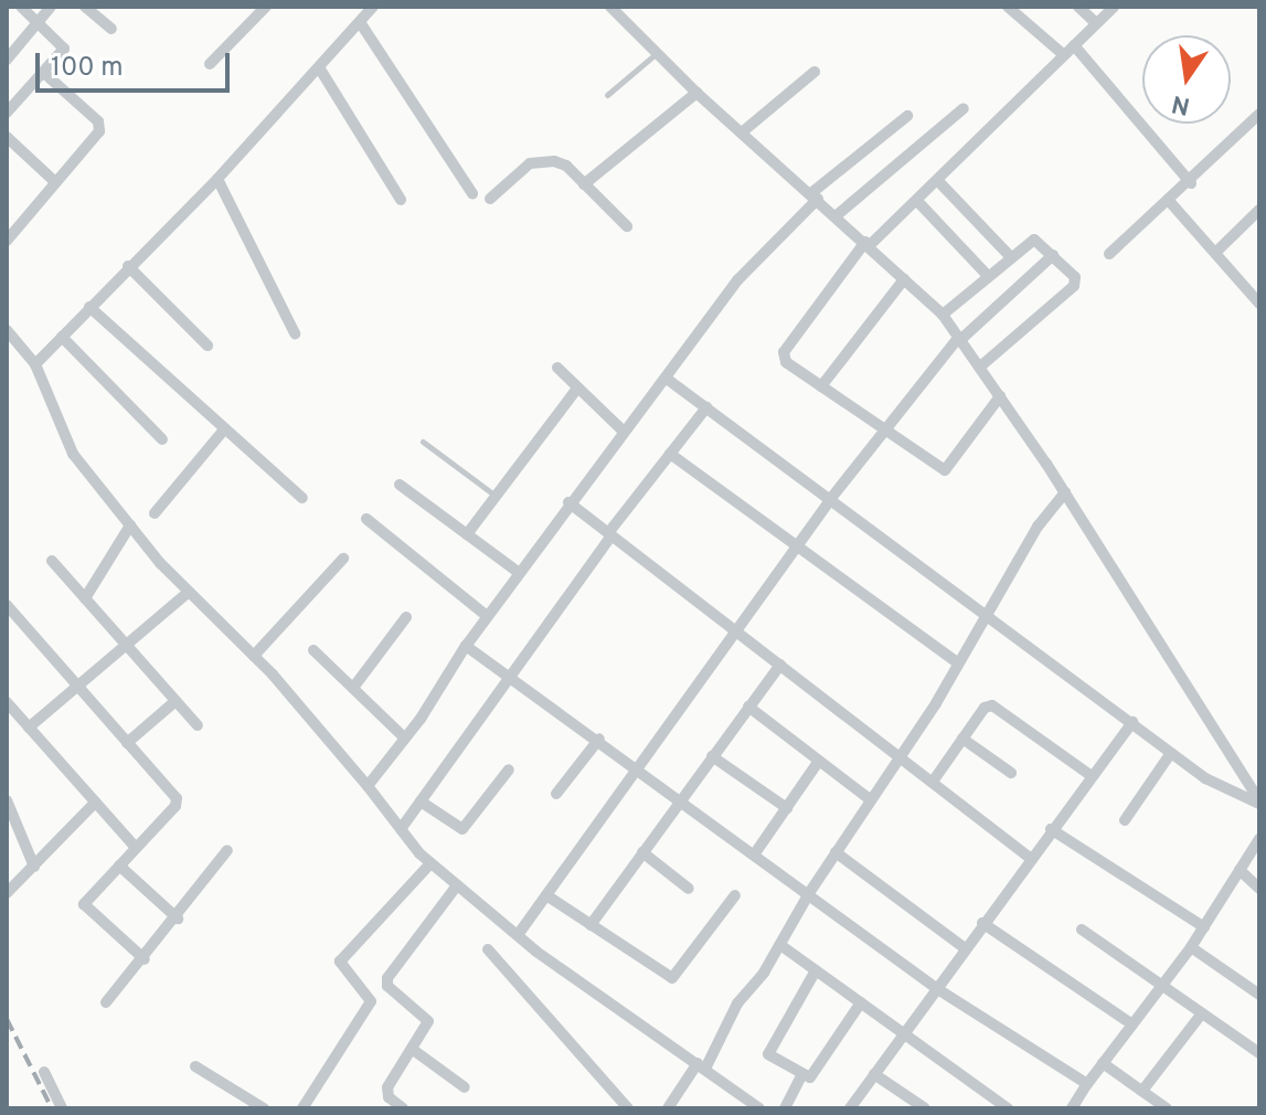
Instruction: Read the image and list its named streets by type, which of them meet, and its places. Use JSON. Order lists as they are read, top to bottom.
{
  "scale_bar": "100 m",
  "north": "bottom"
}
